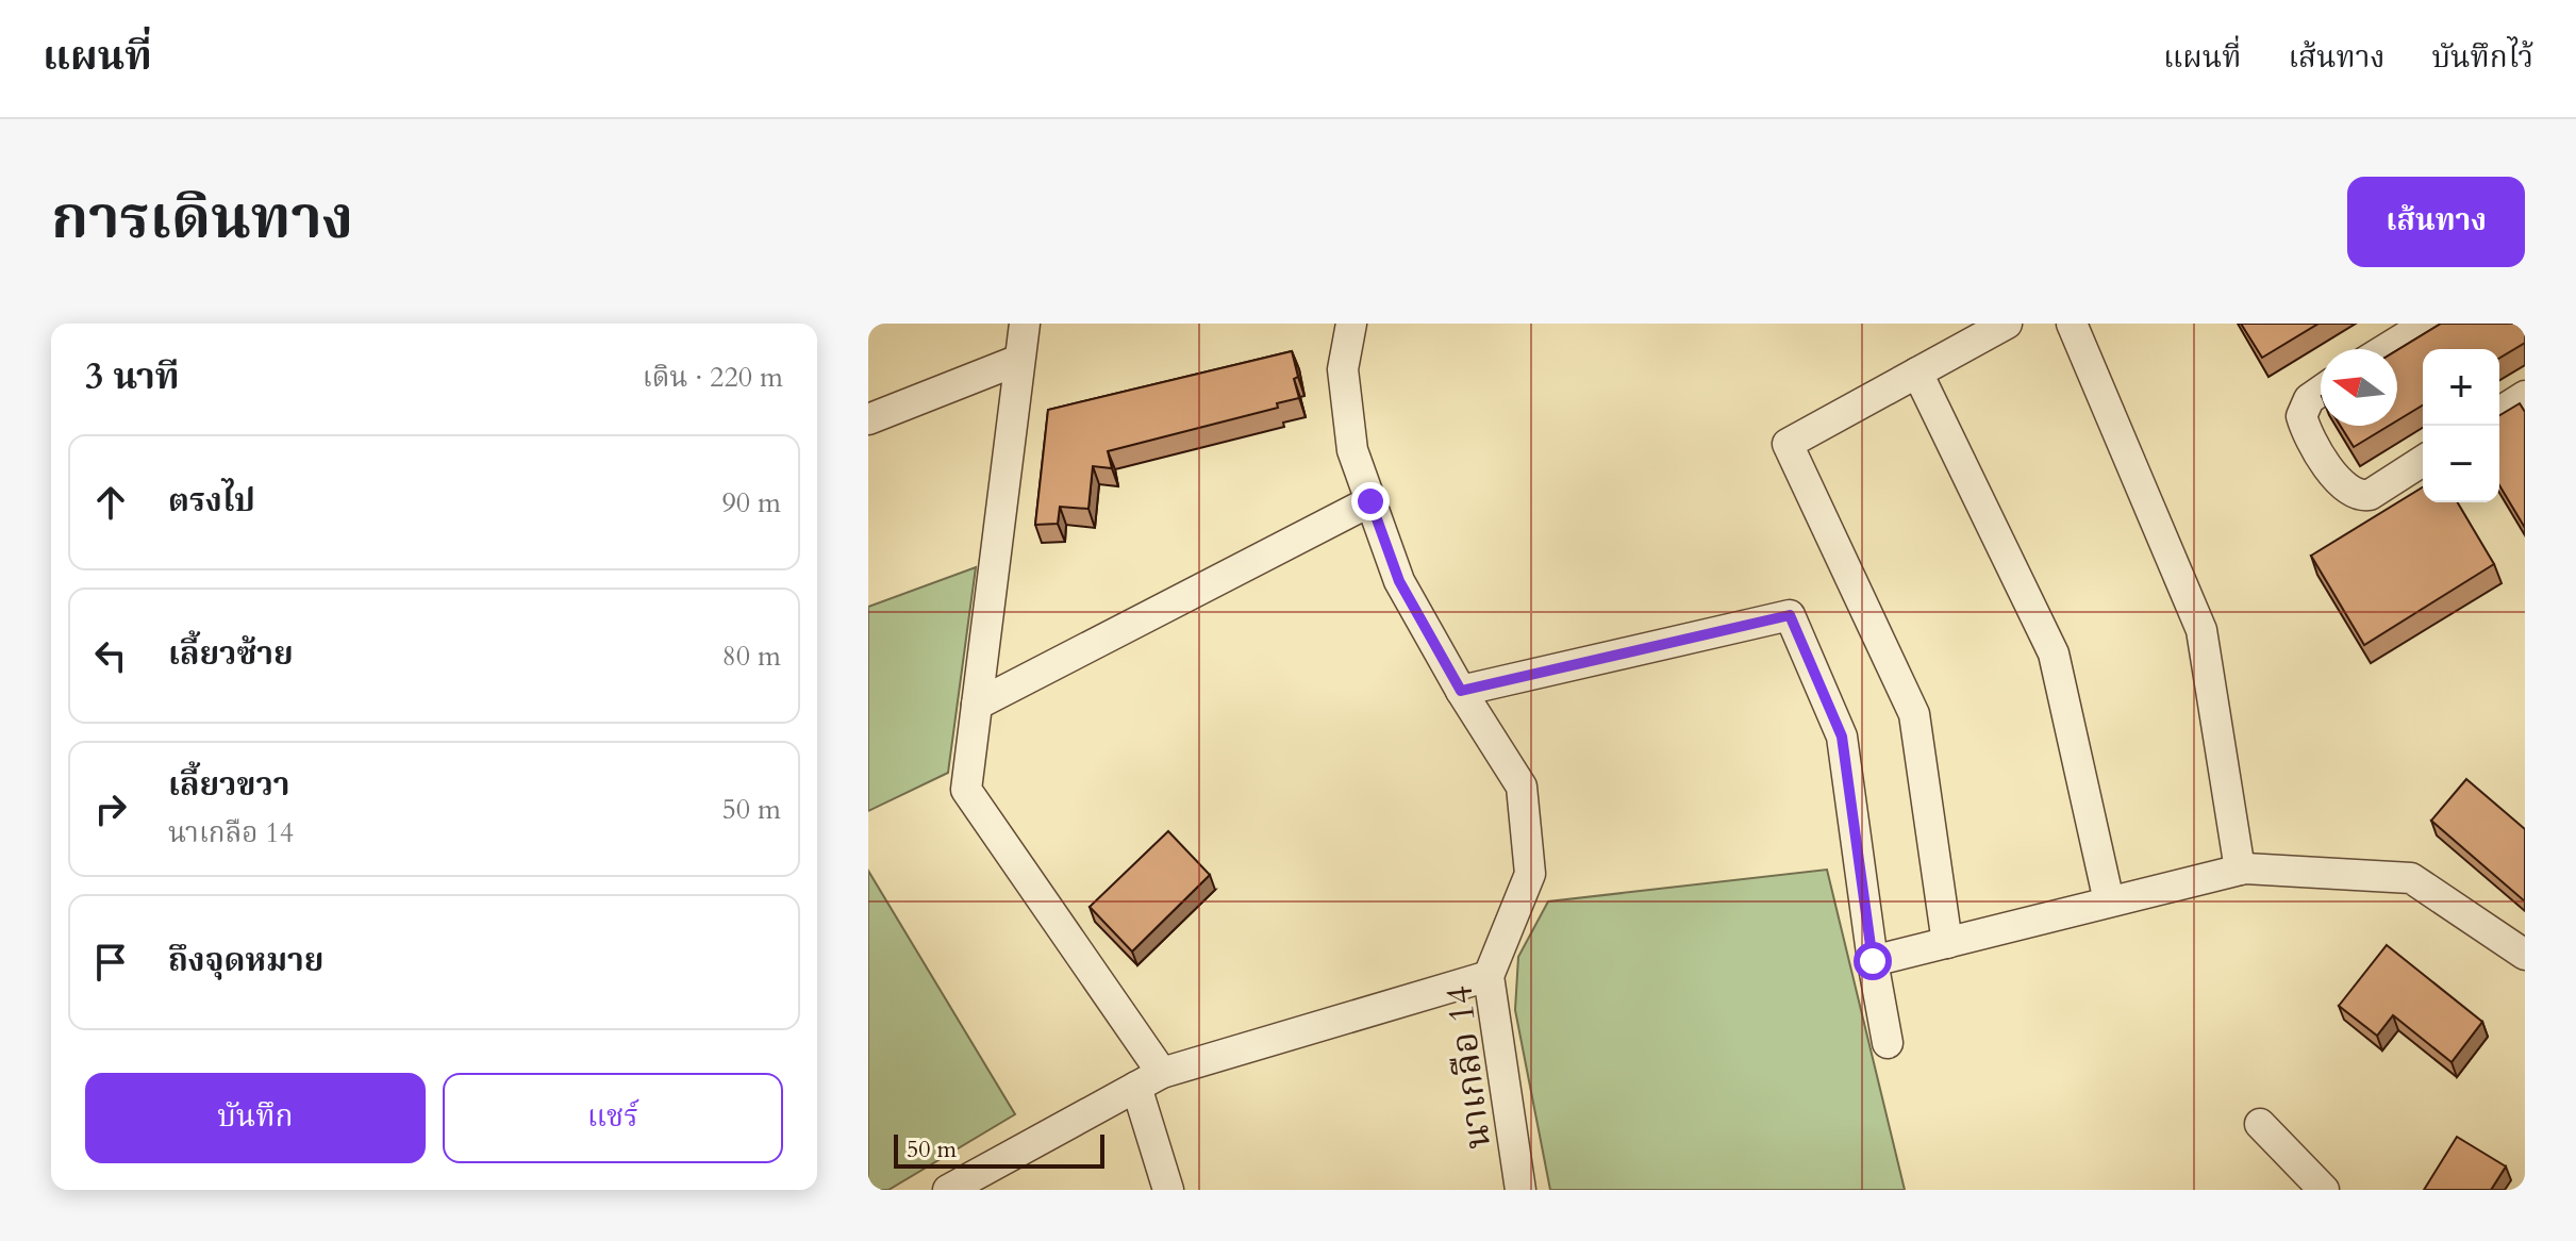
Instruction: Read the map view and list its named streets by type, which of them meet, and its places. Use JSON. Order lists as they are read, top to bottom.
{
  "streets": {
    "street": ["นาเกลือ 14"]
  },
  "scale_bar": "50 m",
  "north": "left",
  "page": {
    "header": "แผนที่",
    "nav": ["แผนที่", "เส้นทาง", "บันทึกไว้"],
    "title": "การเดินทาง",
    "buttons": [
      "เส้นทาง",
      ["บันทึก", "แชร์"]
    ],
    "heading": ["3 นาที", "เดิน · 220 m"],
    "map_buttons": ["+", "−"],
    "list": [
      ["ตรงไป", "90 m"],
      ["เลี้ยวซ้าย", "80 m"],
      ["เลี้ยวขวา", "นาเกลือ 14", "50 m"],
      "ถึงจุดหมาย"
    ],
    "scale": "50 m"
  }
}
